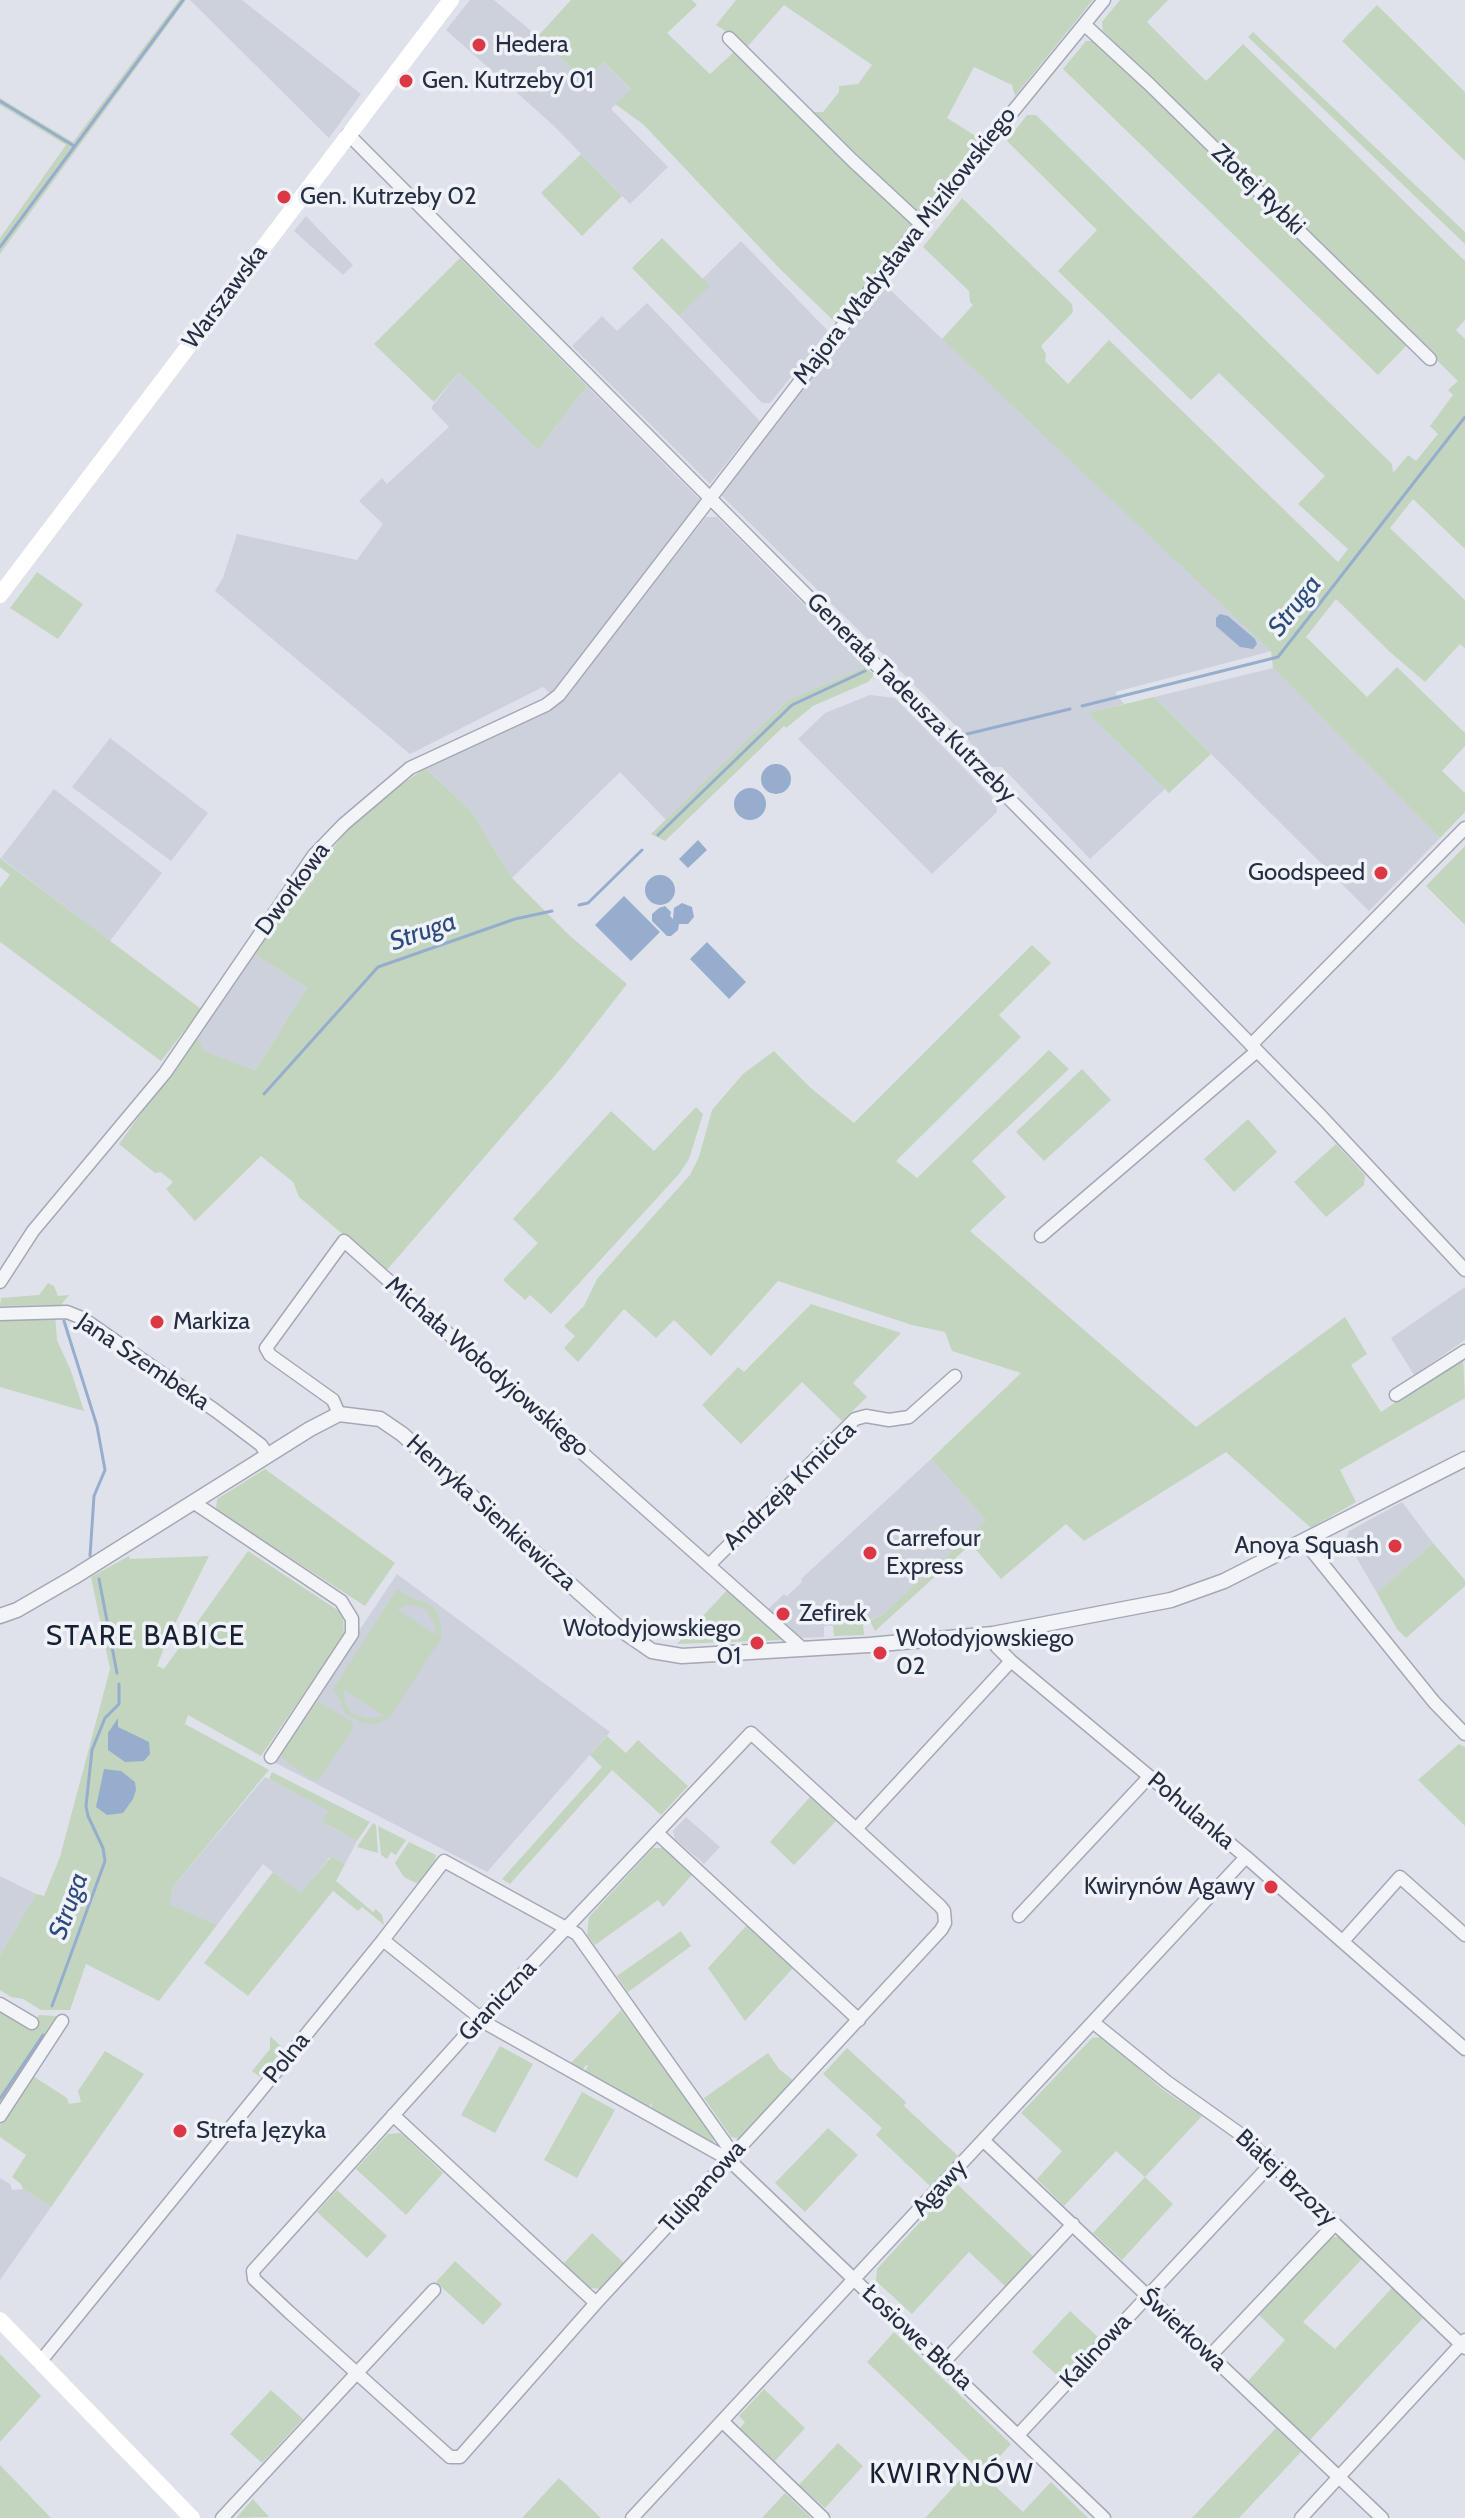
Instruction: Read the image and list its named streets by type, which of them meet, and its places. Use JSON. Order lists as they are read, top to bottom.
{
  "streets": {
    "main road": ["Warszawska"],
    "street": [
      "Złotej Rybki",
      "Majora Władysława Mizikowskiego",
      "Generała Tadeusza Kutrzeby",
      "Dworkowa",
      "Jana Szembeka",
      "Michała Wołodyjowskiego",
      "Andrzeja Kmicica",
      "Henryka Sienkiewicza",
      "Pohulanka",
      "Graniczna",
      "Polna",
      "Białej Brzozy",
      "Tulipanowa",
      "Agawy",
      "Świerkowa",
      "Łosiowe Błota",
      "Kalinowa"
    ]
  },
  "crossings": [
    ["Złotej Rybki", "Majora Władysława Mizikowskiego"],
    ["Majora Władysława Mizikowskiego", "Generała Tadeusza Kutrzeby"],
    ["Majora Władysława Mizikowskiego", "Dworkowa"],
    ["Warszawska", "Generała Tadeusza Kutrzeby"],
    ["Generała Tadeusza Kutrzeby", "Dworkowa"],
    ["Michała Wołodyjowskiego", "Andrzeja Kmicica"],
    ["Michała Wołodyjowskiego", "Henryka Sienkiewicza"],
    ["Henryka Sienkiewicza", "Pohulanka"],
    ["Pohulanka", "Agawy"],
    ["Graniczna", "Polna"],
    ["Graniczna", "Tulipanowa"],
    ["Białej Brzozy", "Agawy"],
    ["Białej Brzozy", "Kalinowa"],
    ["Tulipanowa", "Łosiowe Błota"],
    ["Agawy", "Świerkowa"],
    ["Agawy", "Łosiowe Błota"],
    ["Świerkowa", "Kalinowa"],
    ["Łosiowe Błota", "Kalinowa"]
  ],
  "districts": ["STARE BABICE", "KWIRYNÓW"],
  "water": ["Struga"],
  "places": [
    "Hedera",
    "Gen. Kutrzeby 01",
    "Gen. Kutrzeby 02",
    "Goodspeed",
    "Markiza",
    "Anoya Squash",
    "Carrefour Express",
    "Zefirek",
    "Wołodyjowskiego 01",
    "Wołodyjowskiego 02",
    "Kwirynów Agawy",
    "Strefa Języka"
  ]
}
